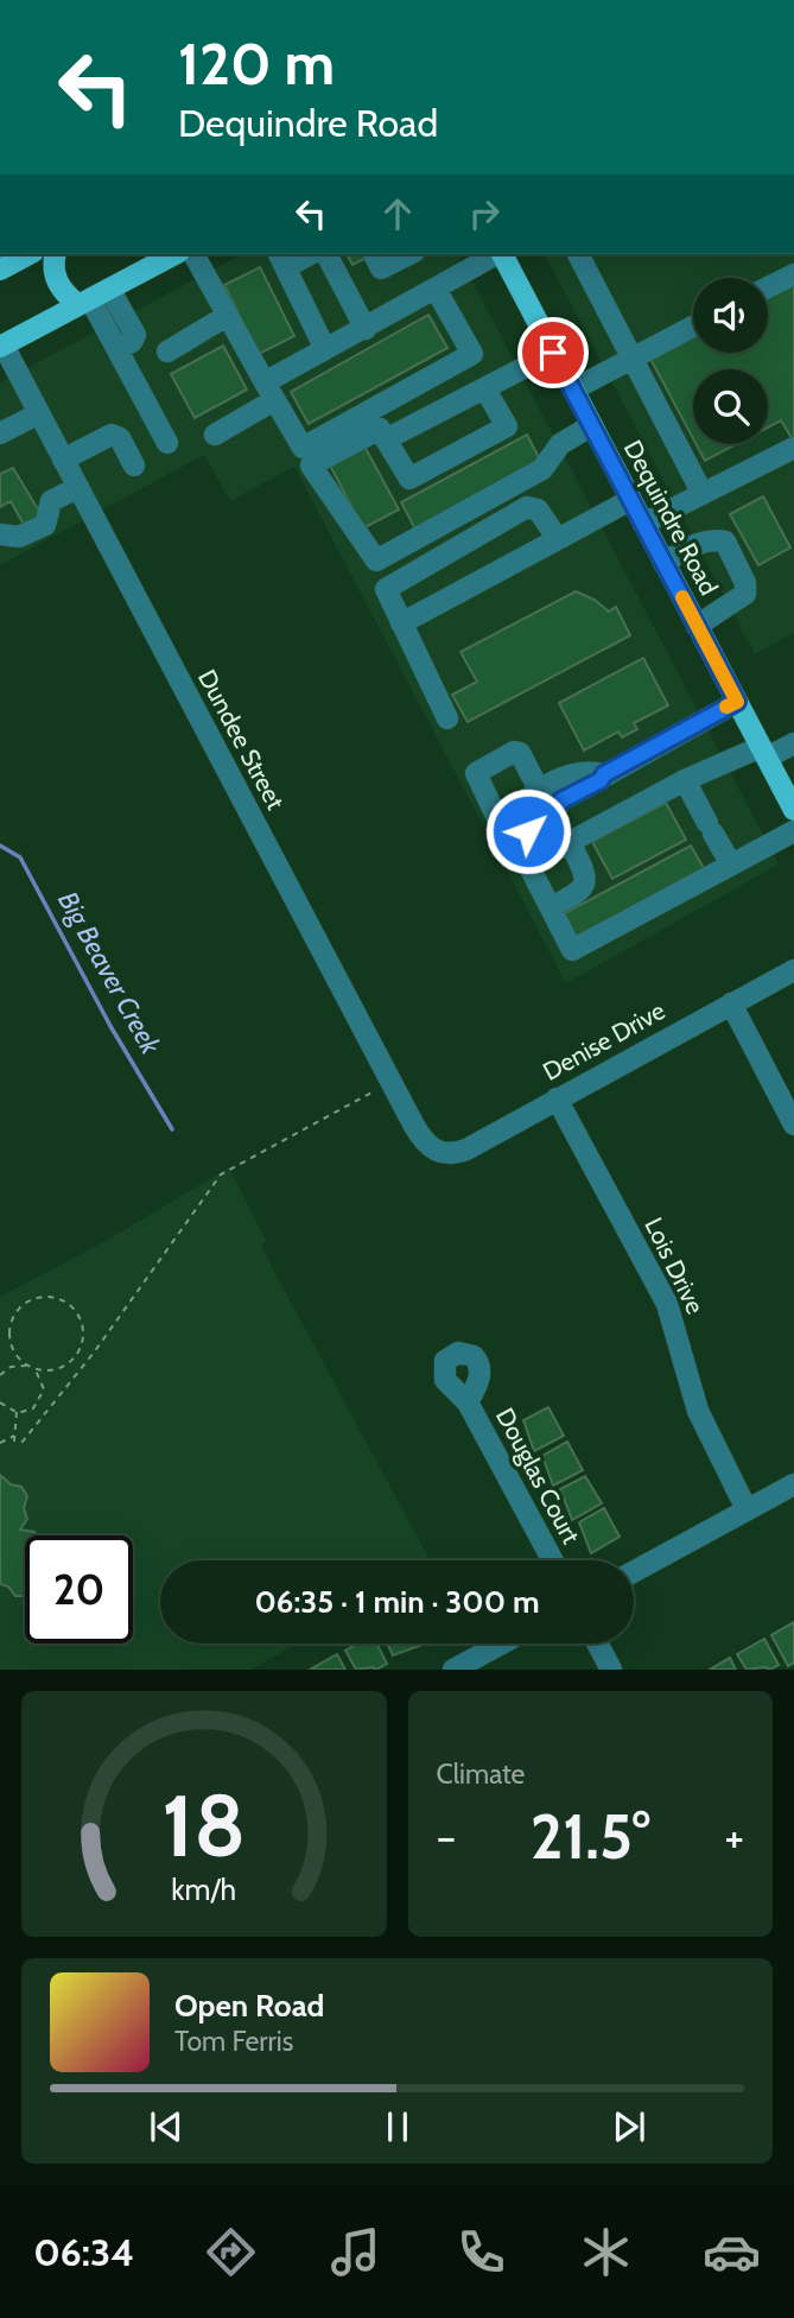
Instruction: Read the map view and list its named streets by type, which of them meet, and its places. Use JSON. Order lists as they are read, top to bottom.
{
  "streets": {
    "main road": ["Dequindre Road"],
    "street": [
      "Dundee Street",
      "Denise Drive",
      "Lois Drive",
      "Douglas Court"
    ]
  },
  "crossings": [
    ["Dundee Street", "Denise Drive"],
    ["Denise Drive", "Lois Drive"]
  ],
  "water": ["Big Beaver Creek"],
  "page": {
    "turn": ["120 m", "Dequindre Road"],
    "limit": "20",
    "trip": "06:35 · 1 min · 300 m",
    "tile": "Climate",
    "heat": ["−", "21.5°", "+"],
    "song": ["Open Road", "Tom Ferris"],
    "tabs": "06:34",
    "gauge": ["18", "km/h"]
  }
}
